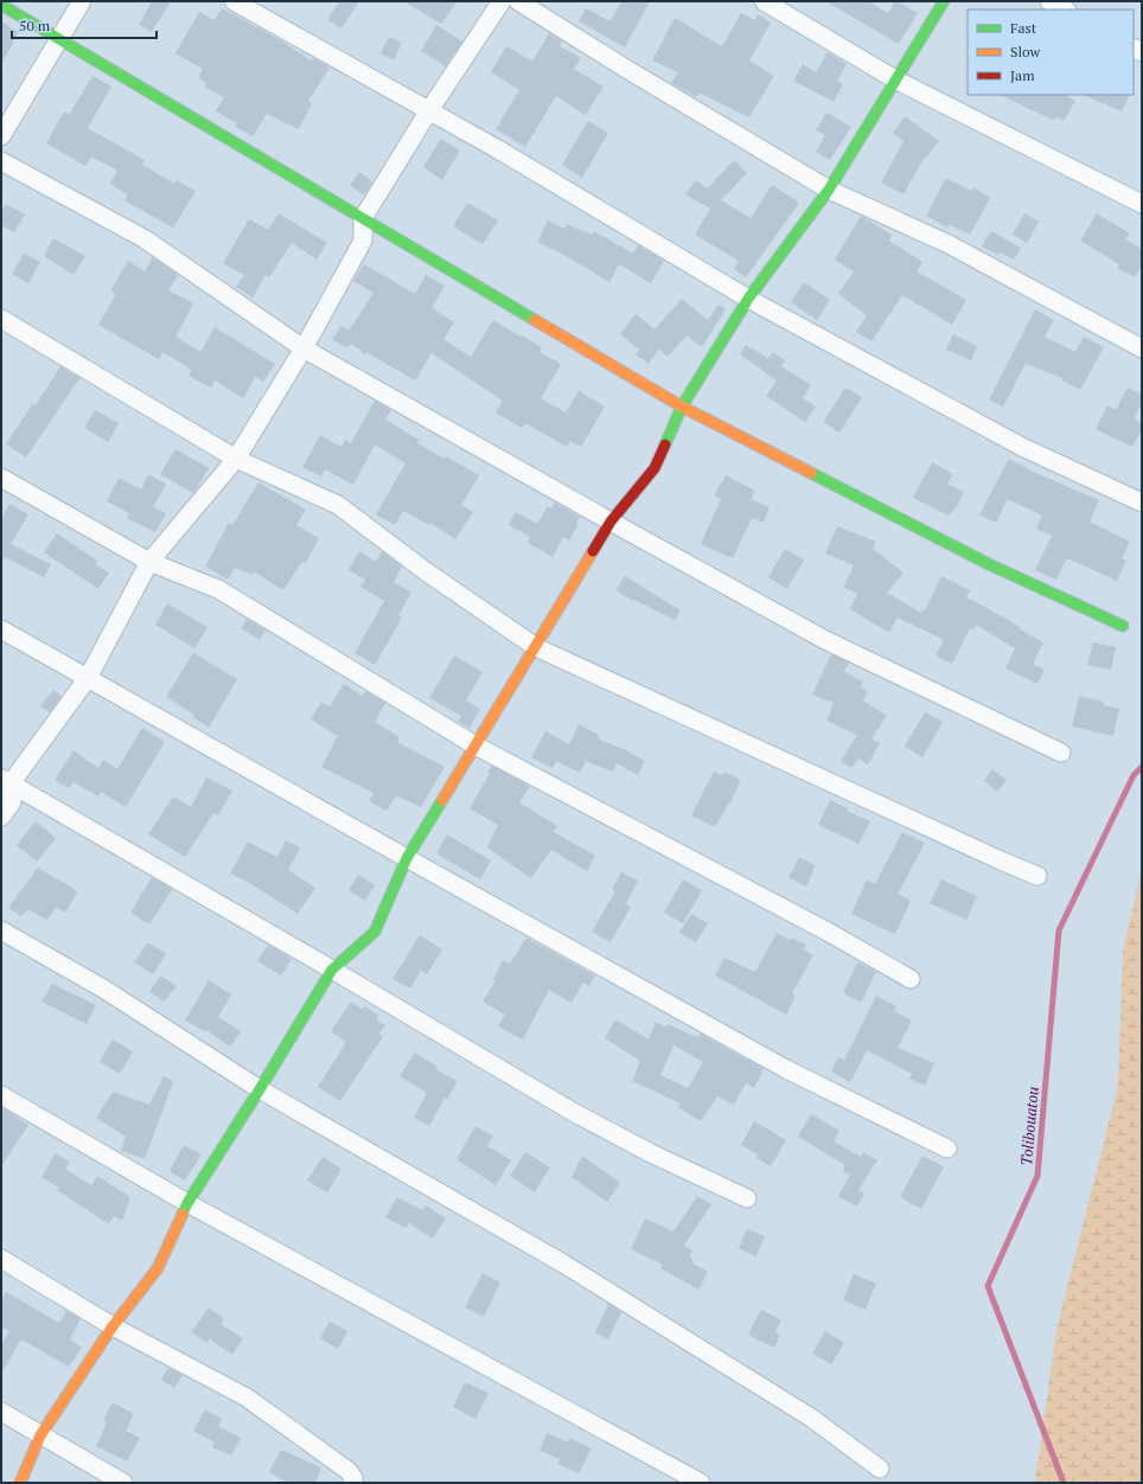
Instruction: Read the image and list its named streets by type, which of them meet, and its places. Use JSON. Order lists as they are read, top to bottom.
{
  "water": ["Tolibouatou"],
  "legend": ["Fast", "Slow", "Jam"],
  "scale_bar": "50 m"
}
